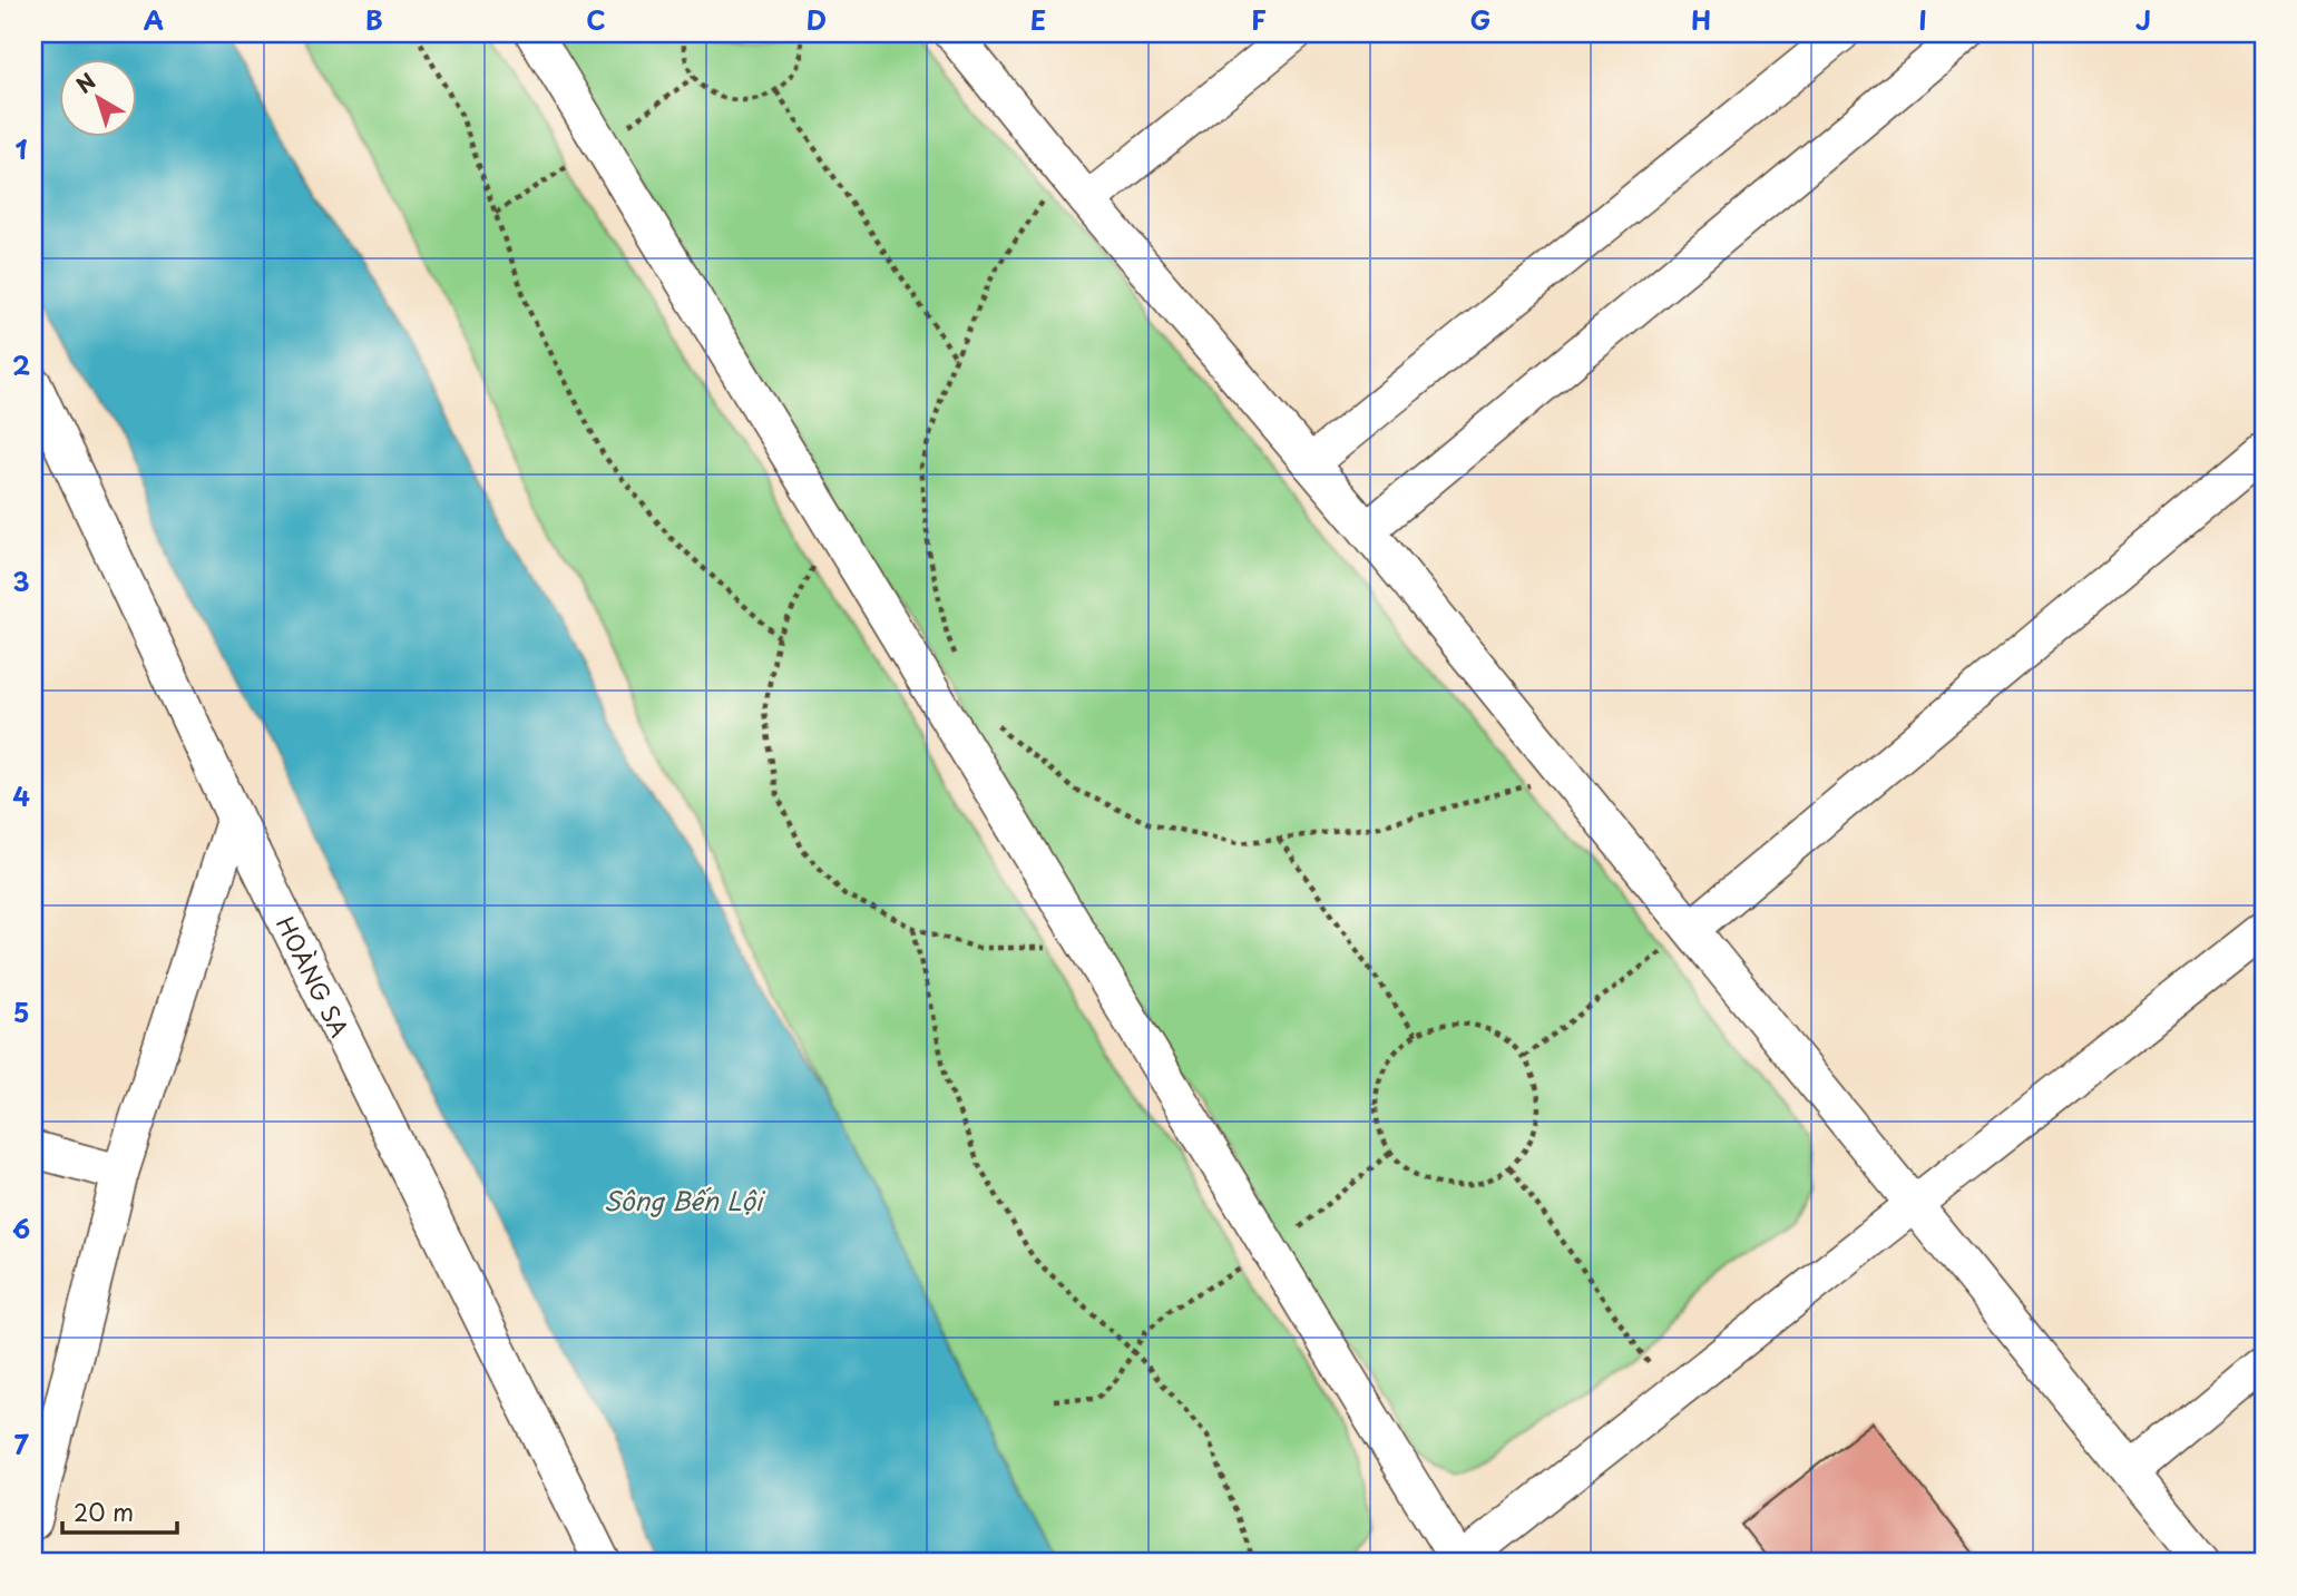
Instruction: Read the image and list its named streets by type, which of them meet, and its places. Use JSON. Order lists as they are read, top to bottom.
{
  "streets": {
    "street": ["HOÀNG SA"]
  },
  "water": ["Sông Bến Lội"],
  "scale_bar": "20 m",
  "north": "top left",
  "grid": {
    "columns": [
      "A",
      "B",
      "C",
      "D",
      "E",
      "F",
      "G",
      "H",
      "I",
      "J"
    ],
    "rows": [
      "1",
      "2",
      "3",
      "4",
      "5",
      "6",
      "7"
    ]
  }
}
